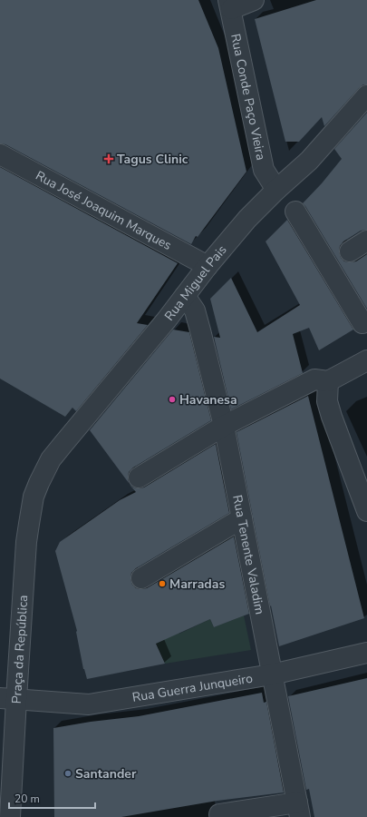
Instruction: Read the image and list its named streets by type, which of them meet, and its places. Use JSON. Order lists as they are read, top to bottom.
{
  "streets": {
    "street": [
      "Rua Conde Paço Vieira",
      "Rua José Joaquim Marques",
      "Rua Miguel Pais",
      "Rua Tenente Valadim",
      "Praça da República",
      "Rua Guerra Junqueiro"
    ]
  },
  "crossings": [
    ["Rua Conde Paço Vieira", "Rua Miguel Pais"],
    ["Rua José Joaquim Marques", "Rua Miguel Pais"],
    ["Rua Miguel Pais", "Rua Tenente Valadim"],
    ["Rua Miguel Pais", "Praça da República"],
    ["Rua Tenente Valadim", "Rua Guerra Junqueiro"],
    ["Praça da República", "Rua Guerra Junqueiro"]
  ],
  "places": {
    "health": ["Tagus Clinic"],
    "other": ["Havanesa", "Marradas", "Santander"]
  },
  "scale_bar": "20 m"
}
